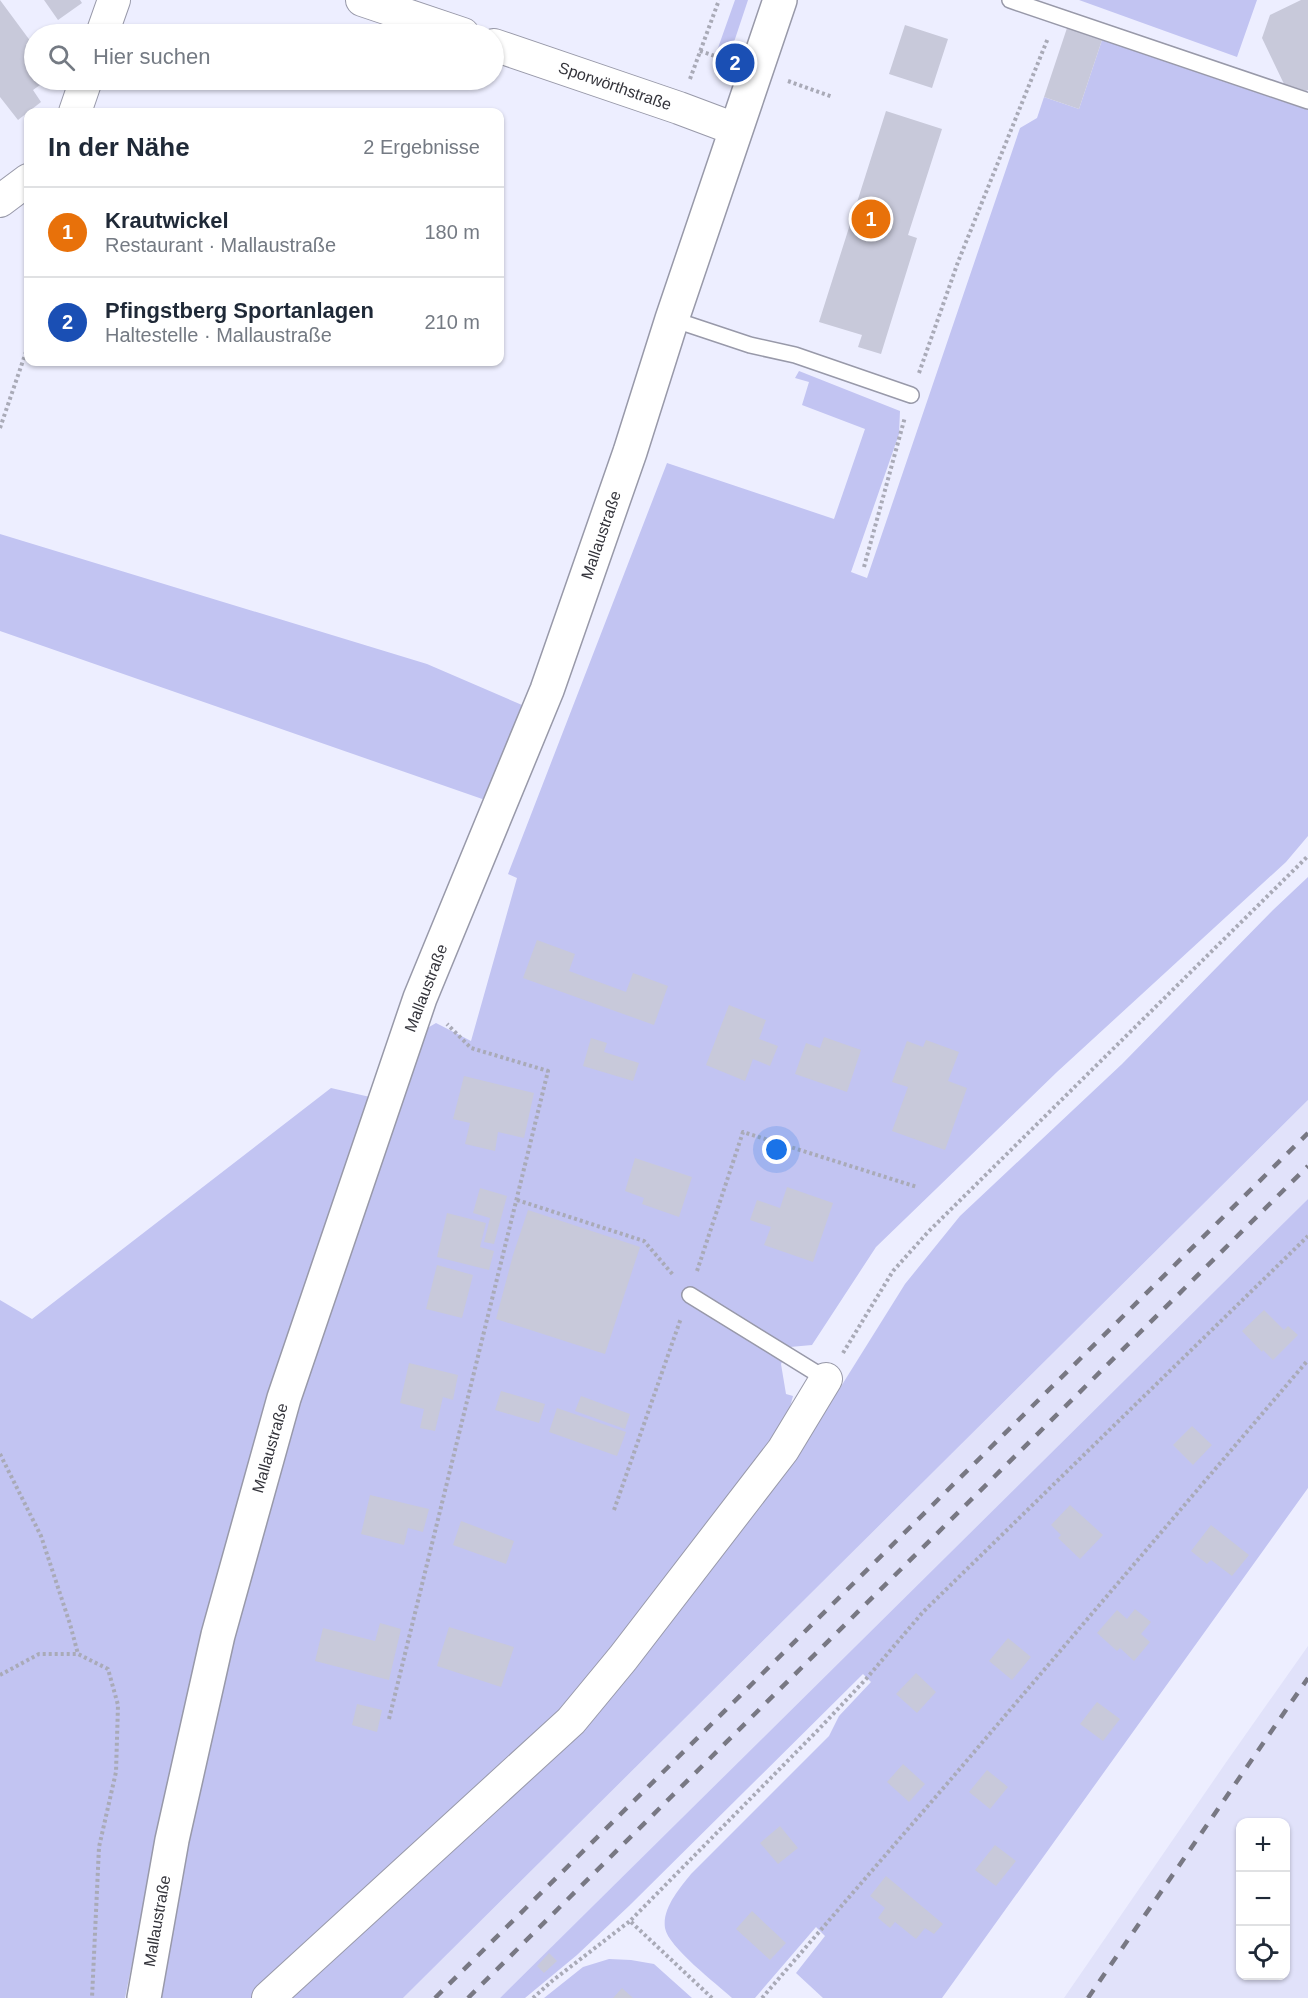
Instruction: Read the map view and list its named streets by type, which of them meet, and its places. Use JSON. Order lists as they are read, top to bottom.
{
  "streets": {
    "street": ["Sporwörthstraße", "Mallaustraße"]
  },
  "crossings": [
    ["Sporwörthstraße", "Mallaustraße"]
  ],
  "page": {
    "search": "Hier suchen",
    "pins": ["2", "1"],
    "heading": ["In der Nähe", "2 Ergebnisse"],
    "list": [
      {
        "mark": "1",
        "name": "Krautwickel",
        "note": "Restaurant · Mallaustraße",
        "value": "180 m"
      },
      {
        "mark": "2",
        "name": "Pfingstberg Sportanlagen",
        "note": "Haltestelle · Mallaustraße",
        "value": "210 m"
      }
    ],
    "map_buttons": ["+", "−"]
  }
}
